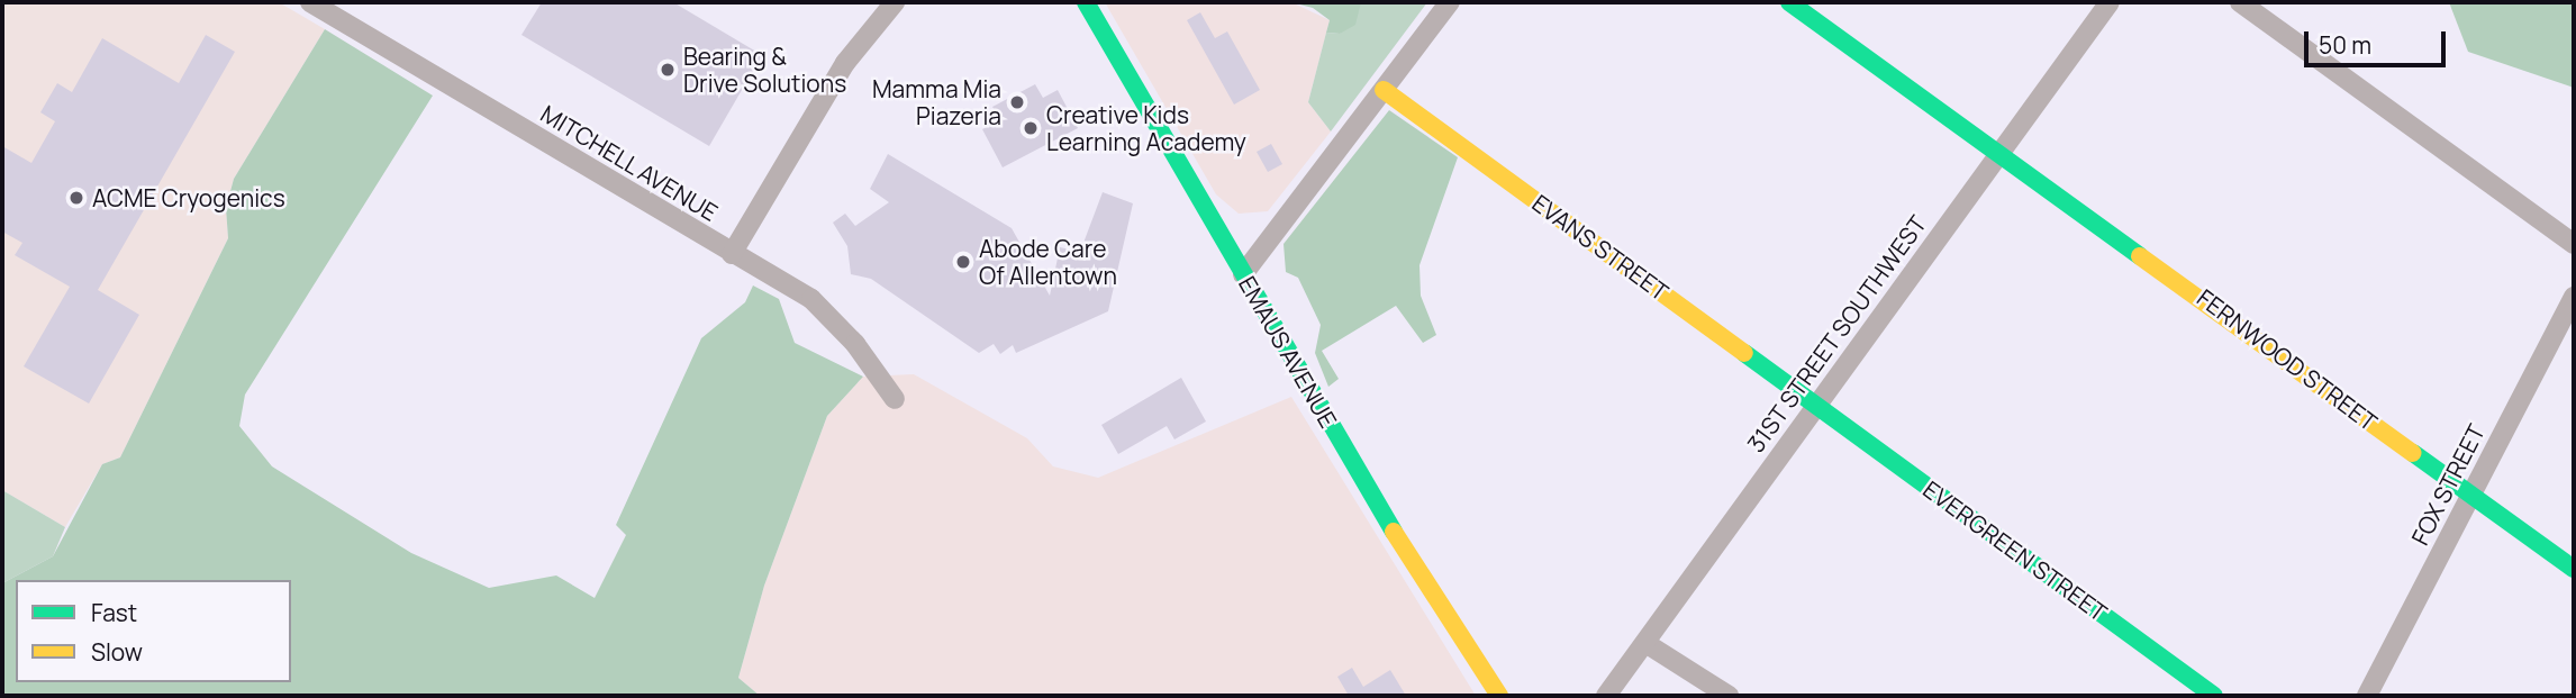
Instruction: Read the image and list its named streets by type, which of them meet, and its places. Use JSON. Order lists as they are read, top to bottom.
{
  "streets": {
    "street": [
      "MITCHELL AVENUE",
      "EVANS STREET",
      "31ST STREET SOUTHWEST",
      "EMAUS AVENUE",
      "FERNWOOD STREET",
      "FOX STREET",
      "EVERGREEN STREET"
    ]
  },
  "crossings": [
    ["EVANS STREET", "31ST STREET SOUTHWEST"],
    ["EVANS STREET", "EVERGREEN STREET"],
    ["31ST STREET SOUTHWEST", "FERNWOOD STREET"],
    ["31ST STREET SOUTHWEST", "EVERGREEN STREET"],
    ["FERNWOOD STREET", "FOX STREET"]
  ],
  "places": [
    "Bearing & Drive Solutions",
    "Mamma Mia Piazeria",
    "Creative Kids Learning Academy",
    "ACME Cryogenics",
    "Abode Care Of Allentown"
  ],
  "legend": ["Fast", "Slow"],
  "scale_bar": "50 m"
}
